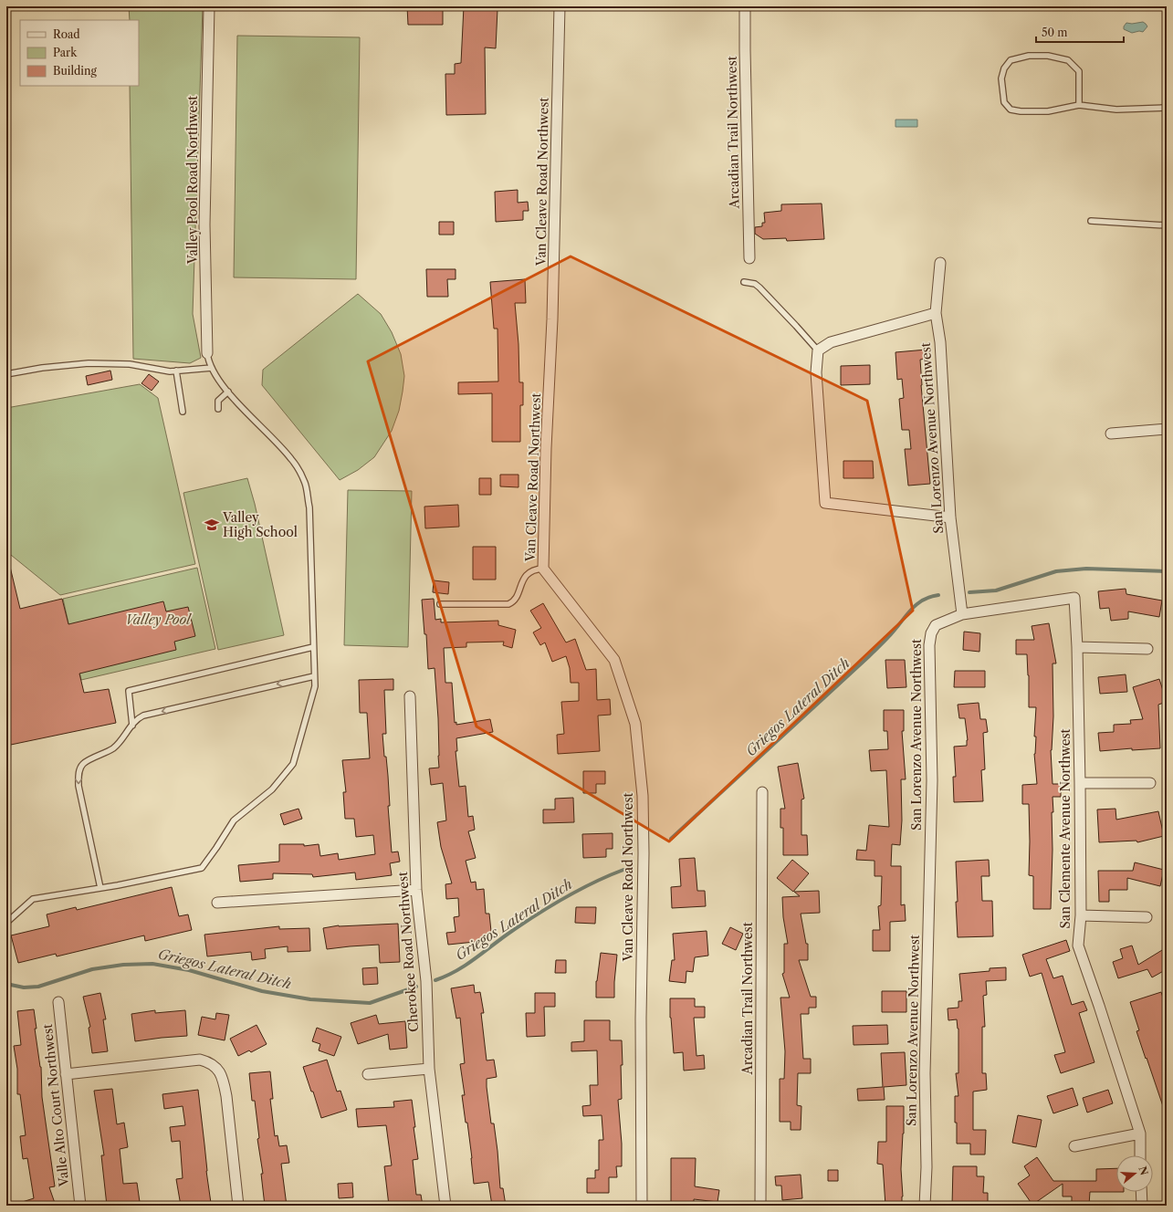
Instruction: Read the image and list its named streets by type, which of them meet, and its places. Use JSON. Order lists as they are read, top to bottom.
{
  "streets": {
    "street": [
      "Arcadian Trail Northwest",
      "Valley Pool Road Northwest",
      "Van Cleave Road Northwest",
      "San Lorenzo Avenue Northwest",
      "San Clemente Avenue Northwest",
      "Cherokee Road Northwest",
      "Valle Alto Court Northwest"
    ]
  },
  "crossings": [
    ["San Lorenzo Avenue Northwest", "San Clemente Avenue Northwest"]
  ],
  "water": ["Griegos Lateral Ditch"],
  "parks": ["Valley Pool"],
  "places": {
    "school or university": ["Valley High School"]
  },
  "legend": ["Road", "Park", "Building"],
  "scale_bar": "50 m",
  "north": "right"
}
